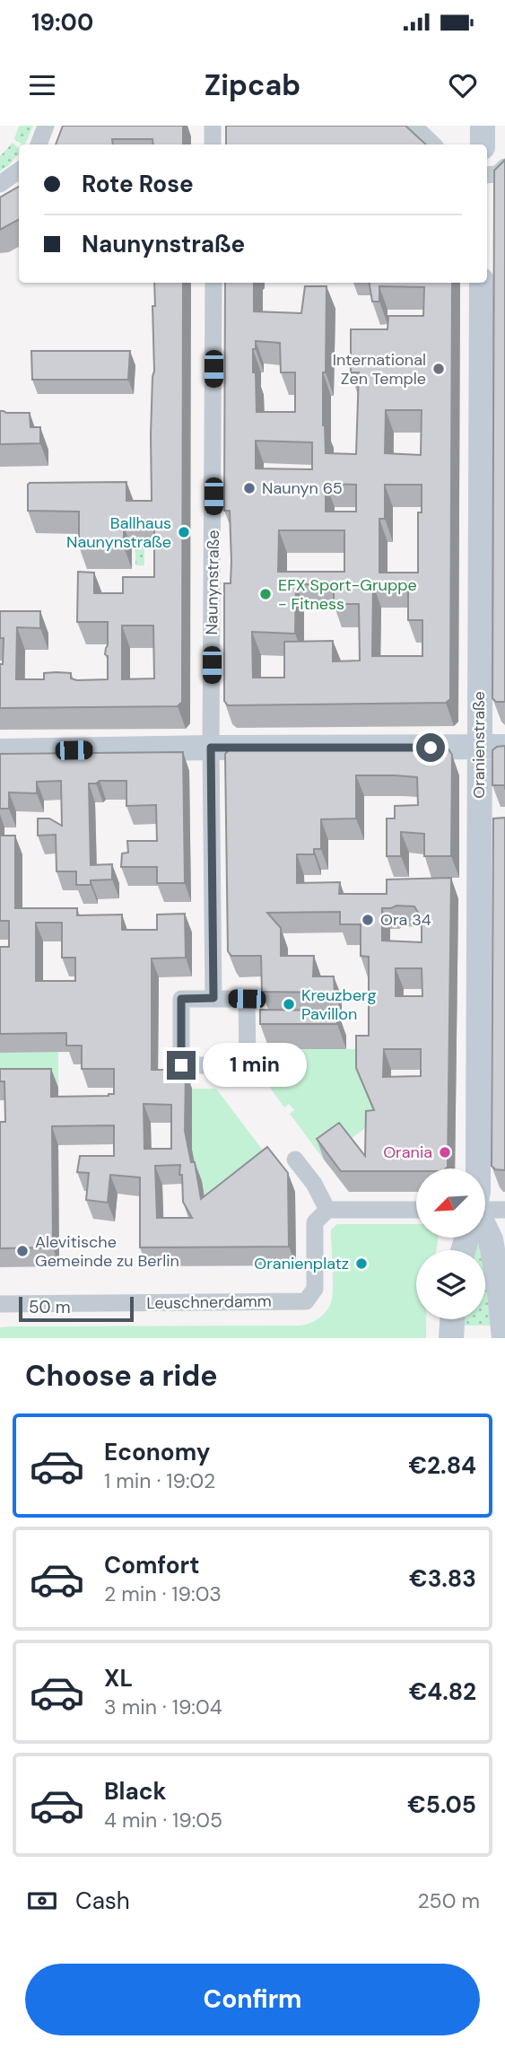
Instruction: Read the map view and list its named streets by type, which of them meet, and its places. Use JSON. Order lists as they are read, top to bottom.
{
  "streets": {
    "street": ["Naunynstraße", "Oranienstraße", "Leuschnerdamm"]
  },
  "places": [
    "International Zen Temple",
    "Naunyn 65",
    "Ballhaus Naunynstraße",
    "EFX Sport-Gruppe - Fitness",
    "Ora 34",
    "Kreuzberg Pavillon",
    "Orania",
    "Alevitische Gemeinde zu Berlin",
    "Oranienplatz"
  ],
  "scale_bar": "50 m",
  "north": "bottom left",
  "page": {
    "status": "19:00",
    "header": "Zipcab",
    "banner": ["Rote Rose", "Naunynstraße"],
    "bubble": "1 min",
    "scale": "50 m",
    "heading": "Choose a ride",
    "list": [
      {
        "name": "Economy",
        "note": "1 min · 19:02",
        "value": "€2.84"
      },
      {
        "name": "Comfort",
        "note": "2 min · 19:03",
        "value": "€3.83"
      },
      {
        "name": "XL",
        "note": "3 min · 19:04",
        "value": "€4.82"
      },
      {
        "name": "Black",
        "note": "4 min · 19:05",
        "value": "€5.05"
      }
    ],
    "pay": ["Cash", "250 m"],
    "buttons": "Confirm"
  }
}
